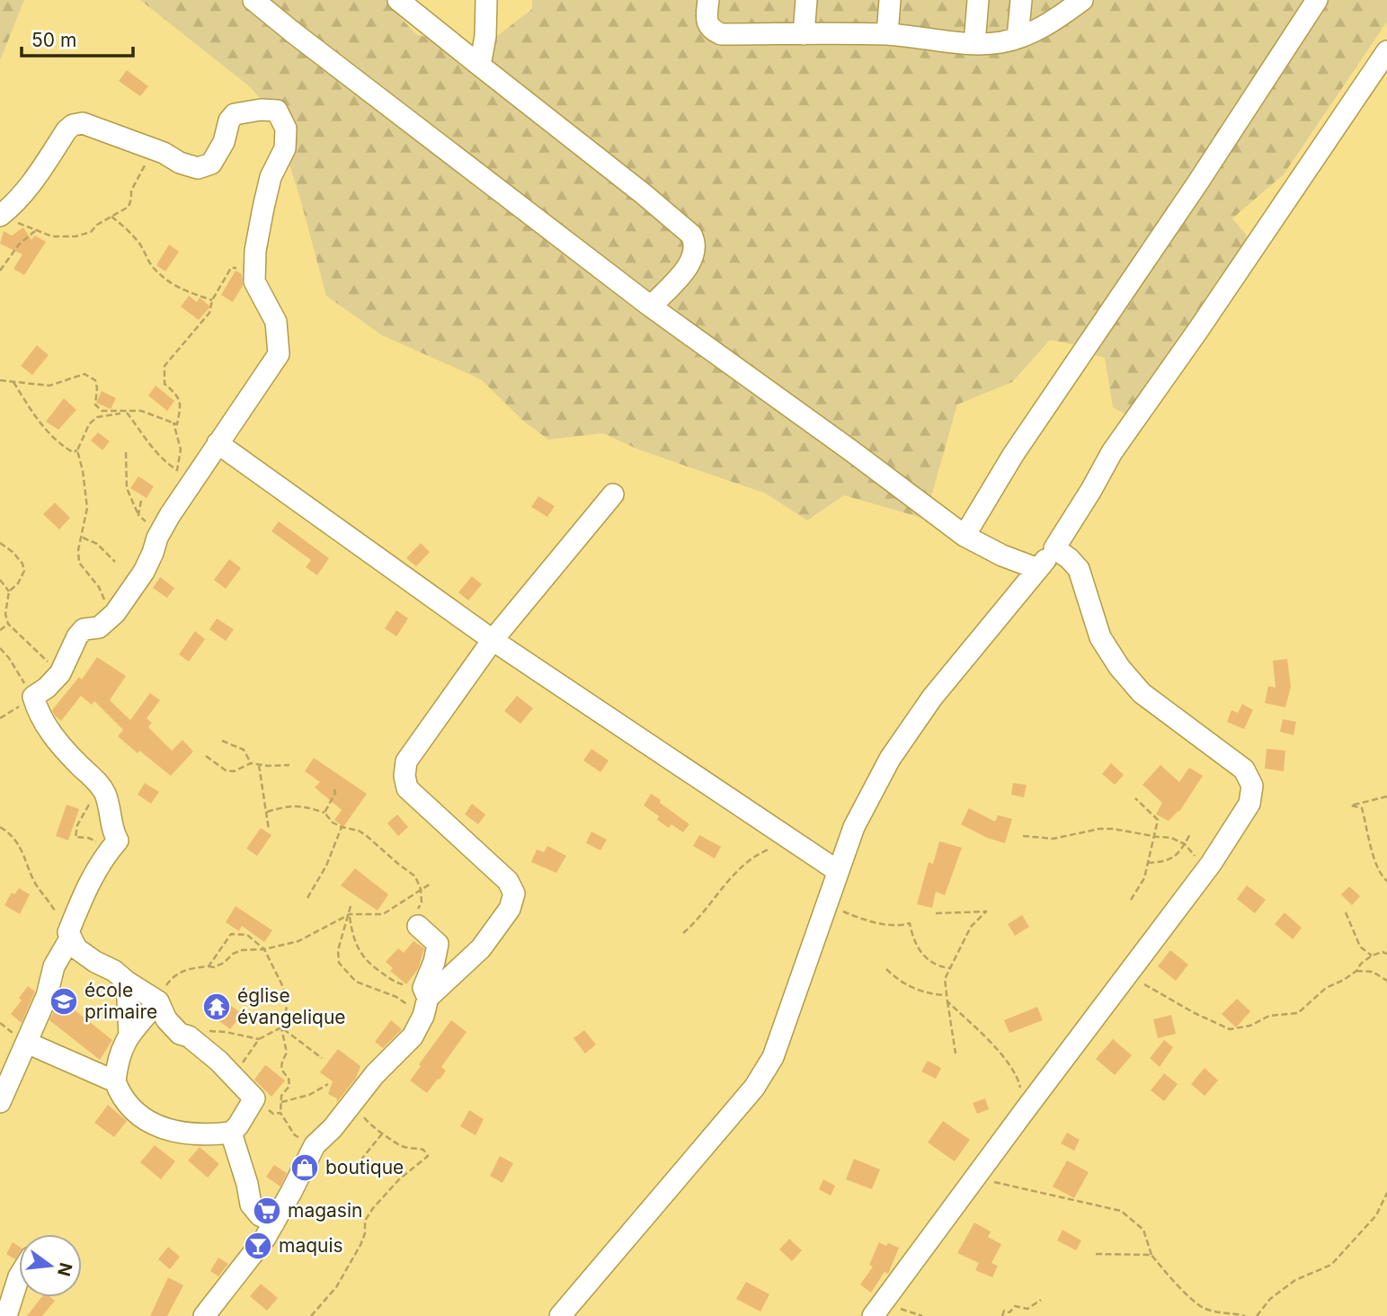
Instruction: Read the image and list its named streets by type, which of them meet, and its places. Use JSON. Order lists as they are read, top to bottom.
{
  "places": {
    "school or university": ["école primaire"],
    "temple": ["église évangelique"],
    "shop": ["boutique"],
    "supermarket": ["magasin"],
    "bar": ["maquis"]
  },
  "scale_bar": "50 m",
  "north": "right"
}
